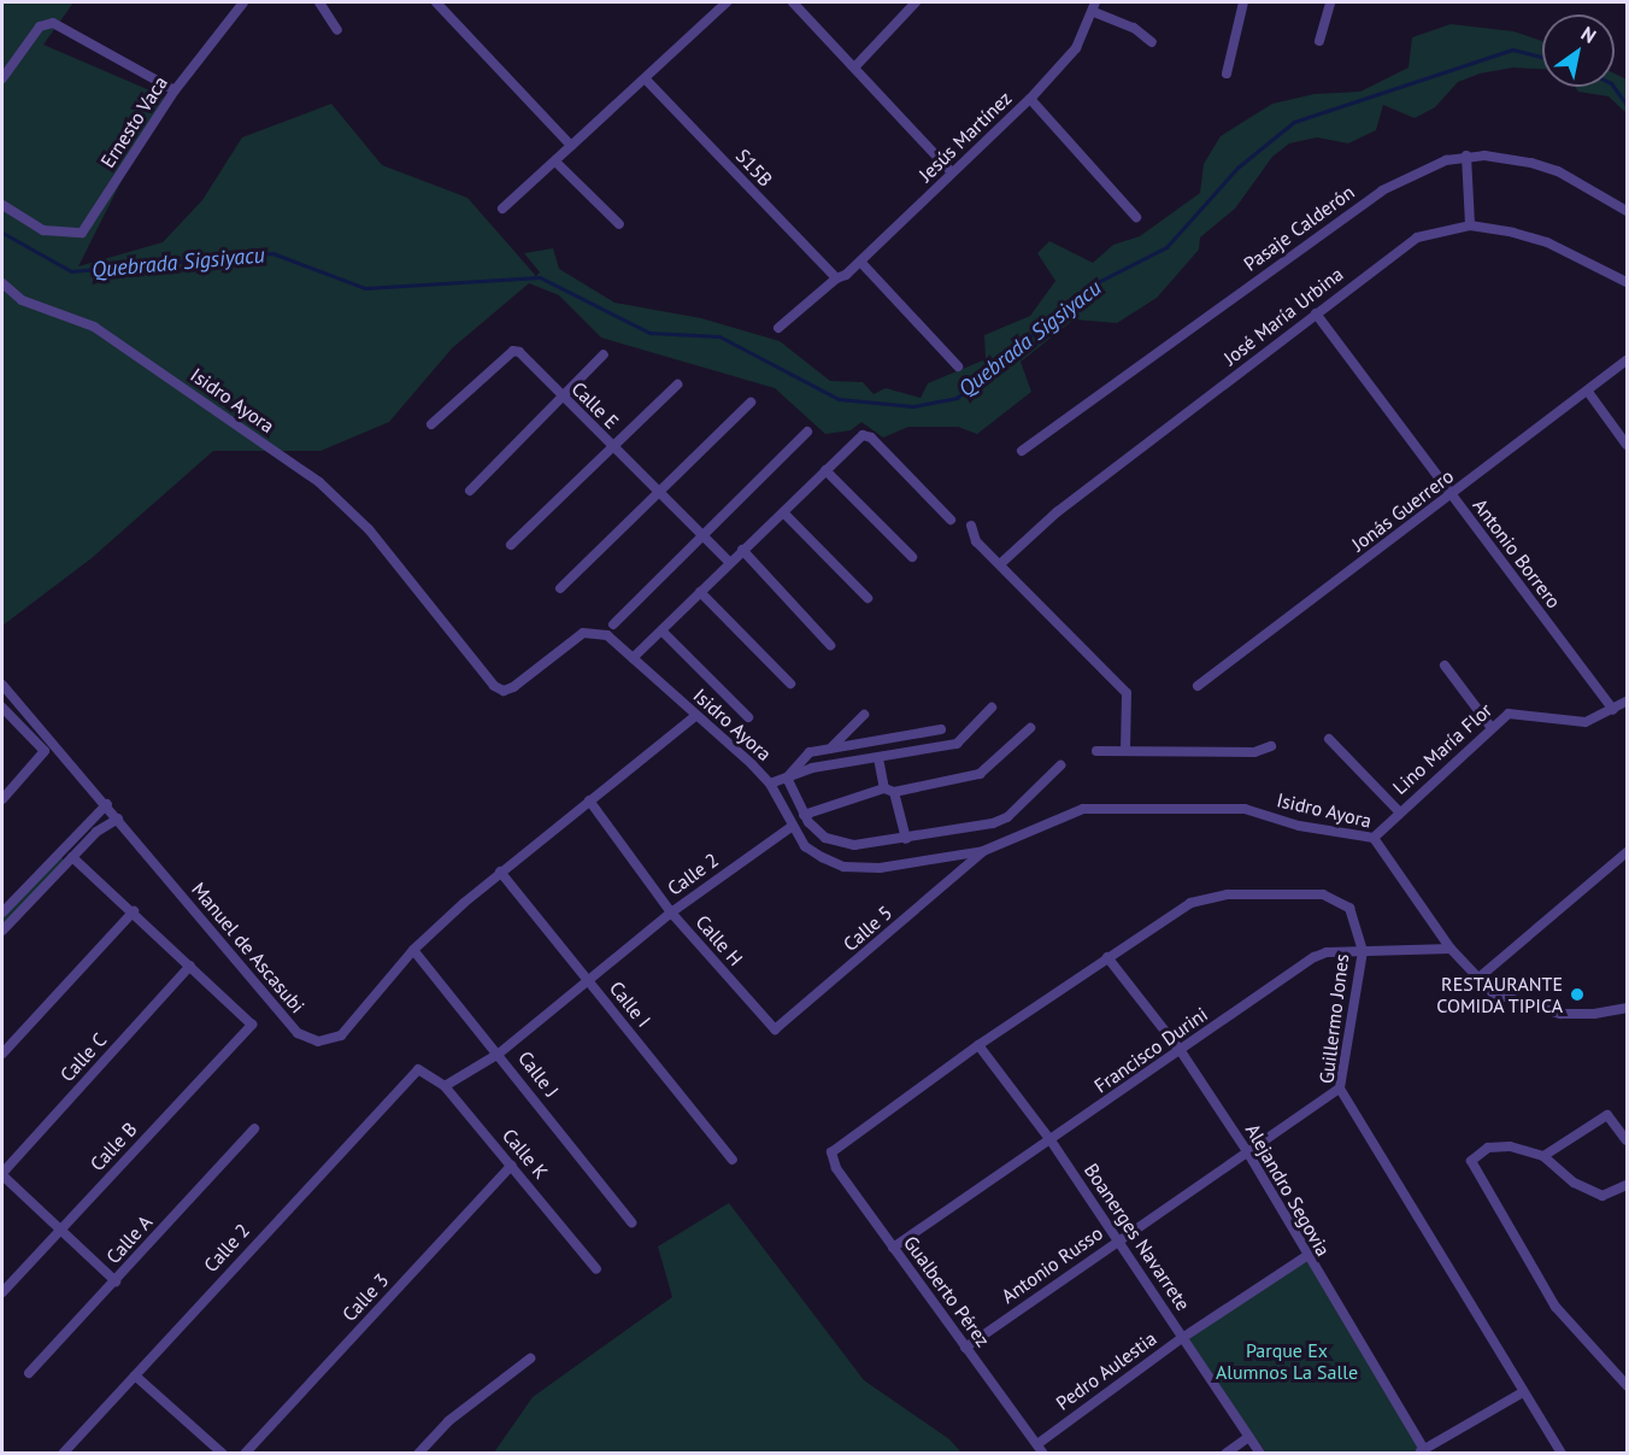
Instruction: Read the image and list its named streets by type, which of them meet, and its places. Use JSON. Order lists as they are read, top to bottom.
{
  "streets": {
    "street": [
      "Ernesto Vaca",
      "Jesús Martínez",
      "S15B",
      "Pasaje Calderón",
      "José María Urbina",
      "Isidro Ayora",
      "Calle E",
      "Jonás Guerrero",
      "Antonio Borrero",
      "Lino María Flor",
      "Calle 2",
      "Calle 5",
      "Calle H",
      "Manuel de Ascasubi",
      "Calle I",
      "Guillermo Jones",
      "Francisco Durini",
      "Calle C",
      "Calle J",
      "Calle B",
      "Calle K",
      "Alejandro Segovia",
      "Boanerges Navarrete",
      "Calle A",
      "Antonio Russo",
      "Gualberto Pérez",
      "Calle 3",
      "Pedro Aulestia"
    ]
  },
  "crossings": [
    ["Jesús Martínez", "S15B"],
    ["José María Urbina", "Antonio Borrero"],
    ["Isidro Ayora", "Lino María Flor"],
    ["Isidro Ayora", "Calle 2"],
    ["Isidro Ayora", "Calle 5"],
    ["Isidro Ayora", "Manuel de Ascasubi"],
    ["Isidro Ayora", "Francisco Durini"],
    ["Jonás Guerrero", "Antonio Borrero"],
    ["Antonio Borrero", "Lino María Flor"],
    ["Calle 2", "Calle H"],
    ["Calle 2", "Calle I"],
    ["Calle 2", "Calle J"],
    ["Calle 2", "Calle K"],
    ["Calle 5", "Calle H"],
    ["Calle H", "Manuel de Ascasubi"],
    ["Manuel de Ascasubi", "Calle I"],
    ["Manuel de Ascasubi", "Calle J"],
    ["Guillermo Jones", "Francisco Durini"],
    ["Guillermo Jones", "Alejandro Segovia"],
    ["Guillermo Jones", "Boanerges Navarrete"],
    ["Guillermo Jones", "Antonio Russo"],
    ["Guillermo Jones", "Gualberto Pérez"],
    ["Francisco Durini", "Alejandro Segovia"],
    ["Francisco Durini", "Boanerges Navarrete"],
    ["Francisco Durini", "Gualberto Pérez"],
    ["Calle C", "Calle B"],
    ["Calle K", "Calle 3"],
    ["Alejandro Segovia", "Antonio Russo"],
    ["Alejandro Segovia", "Pedro Aulestia"],
    ["Boanerges Navarrete", "Antonio Russo"],
    ["Boanerges Navarrete", "Pedro Aulestia"],
    ["Antonio Russo", "Gualberto Pérez"],
    ["Gualberto Pérez", "Pedro Aulestia"]
  ],
  "water": ["Quebrada Sigsiyacu"],
  "parks": ["Parque Ex Alumnos La Salle"],
  "places": ["RESTAURANTE COMIDA TIPICA"],
  "north": "top right"
}
